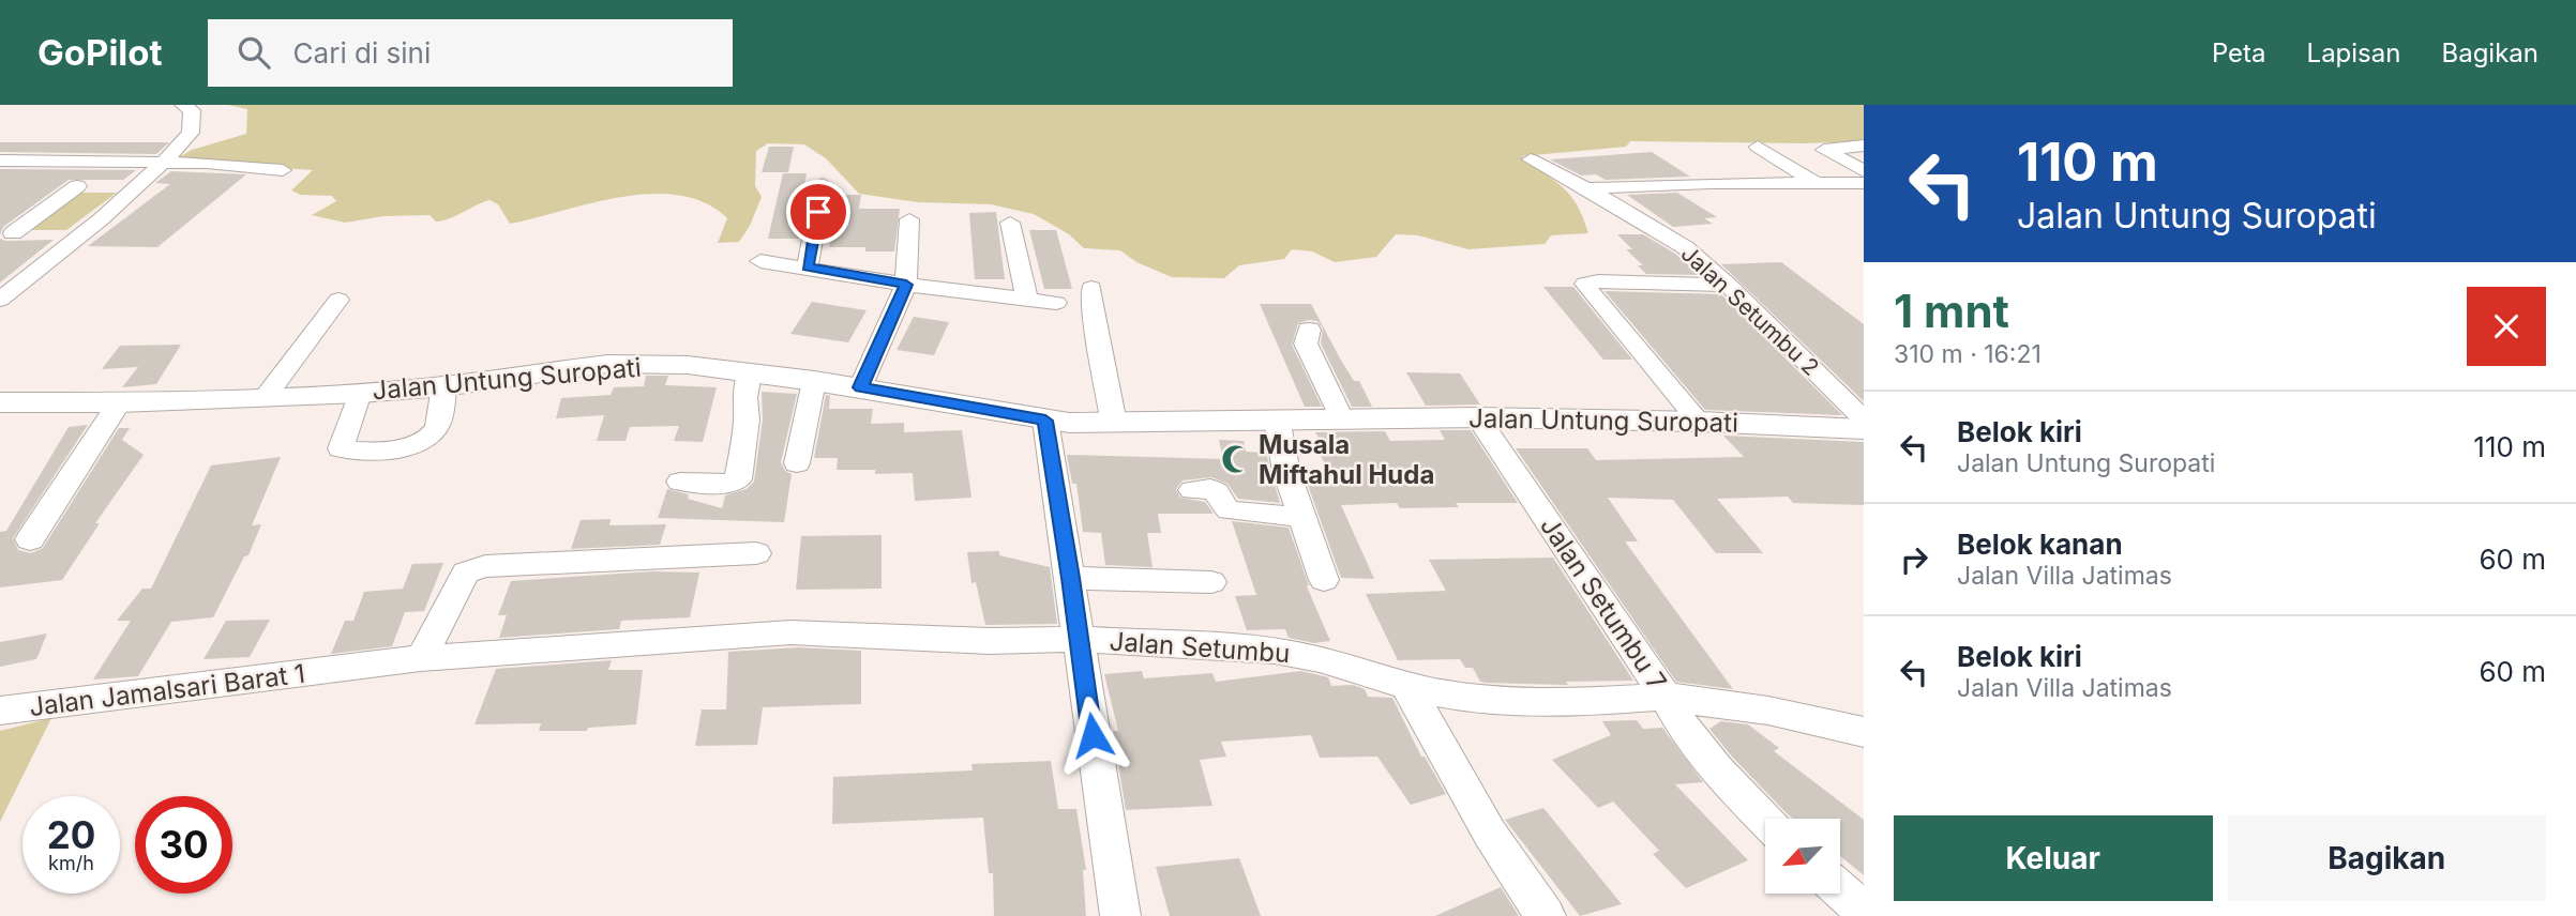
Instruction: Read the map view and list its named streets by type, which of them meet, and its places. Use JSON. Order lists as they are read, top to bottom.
{
  "streets": {
    "main road": ["Jalan Untung Suropati"],
    "street": [
      "Jalan Setumbu 2",
      "Jalan Setumbu 7",
      "Jalan Setumbu",
      "Jalan Jamalsari Barat 1"
    ]
  },
  "crossings": [
    ["Jalan Setumbu 2", "Jalan Untung Suropati"],
    ["Jalan Untung Suropati", "Jalan Setumbu 7"],
    ["Jalan Setumbu 7", "Jalan Setumbu"],
    ["Jalan Setumbu", "Jalan Jamalsari Barat 1"]
  ],
  "places": {
    "mosque": ["Musala Miftahul Huda"]
  },
  "north": "bottom left",
  "page": {
    "header": "GoPilot",
    "search": "Cari di sini",
    "nav": ["Peta", "Lapisan", "Bagikan"],
    "turn": ["110 m", "Jalan Untung Suropati"],
    "heading": ["1 mnt", "310 m · 16:21"],
    "list": [
      {
        "name": "Belok kiri",
        "note": "Jalan Untung Suropati",
        "value": "110 m"
      },
      {
        "name": "Belok kanan",
        "note": "Jalan Villa Jatimas",
        "value": "60 m"
      },
      {
        "name": "Belok kiri",
        "note": "Jalan Villa Jatimas",
        "value": "60 m"
      }
    ],
    "speed": "20 km/h",
    "limit": "30",
    "buttons": ["Keluar", "Bagikan"]
  }
}
